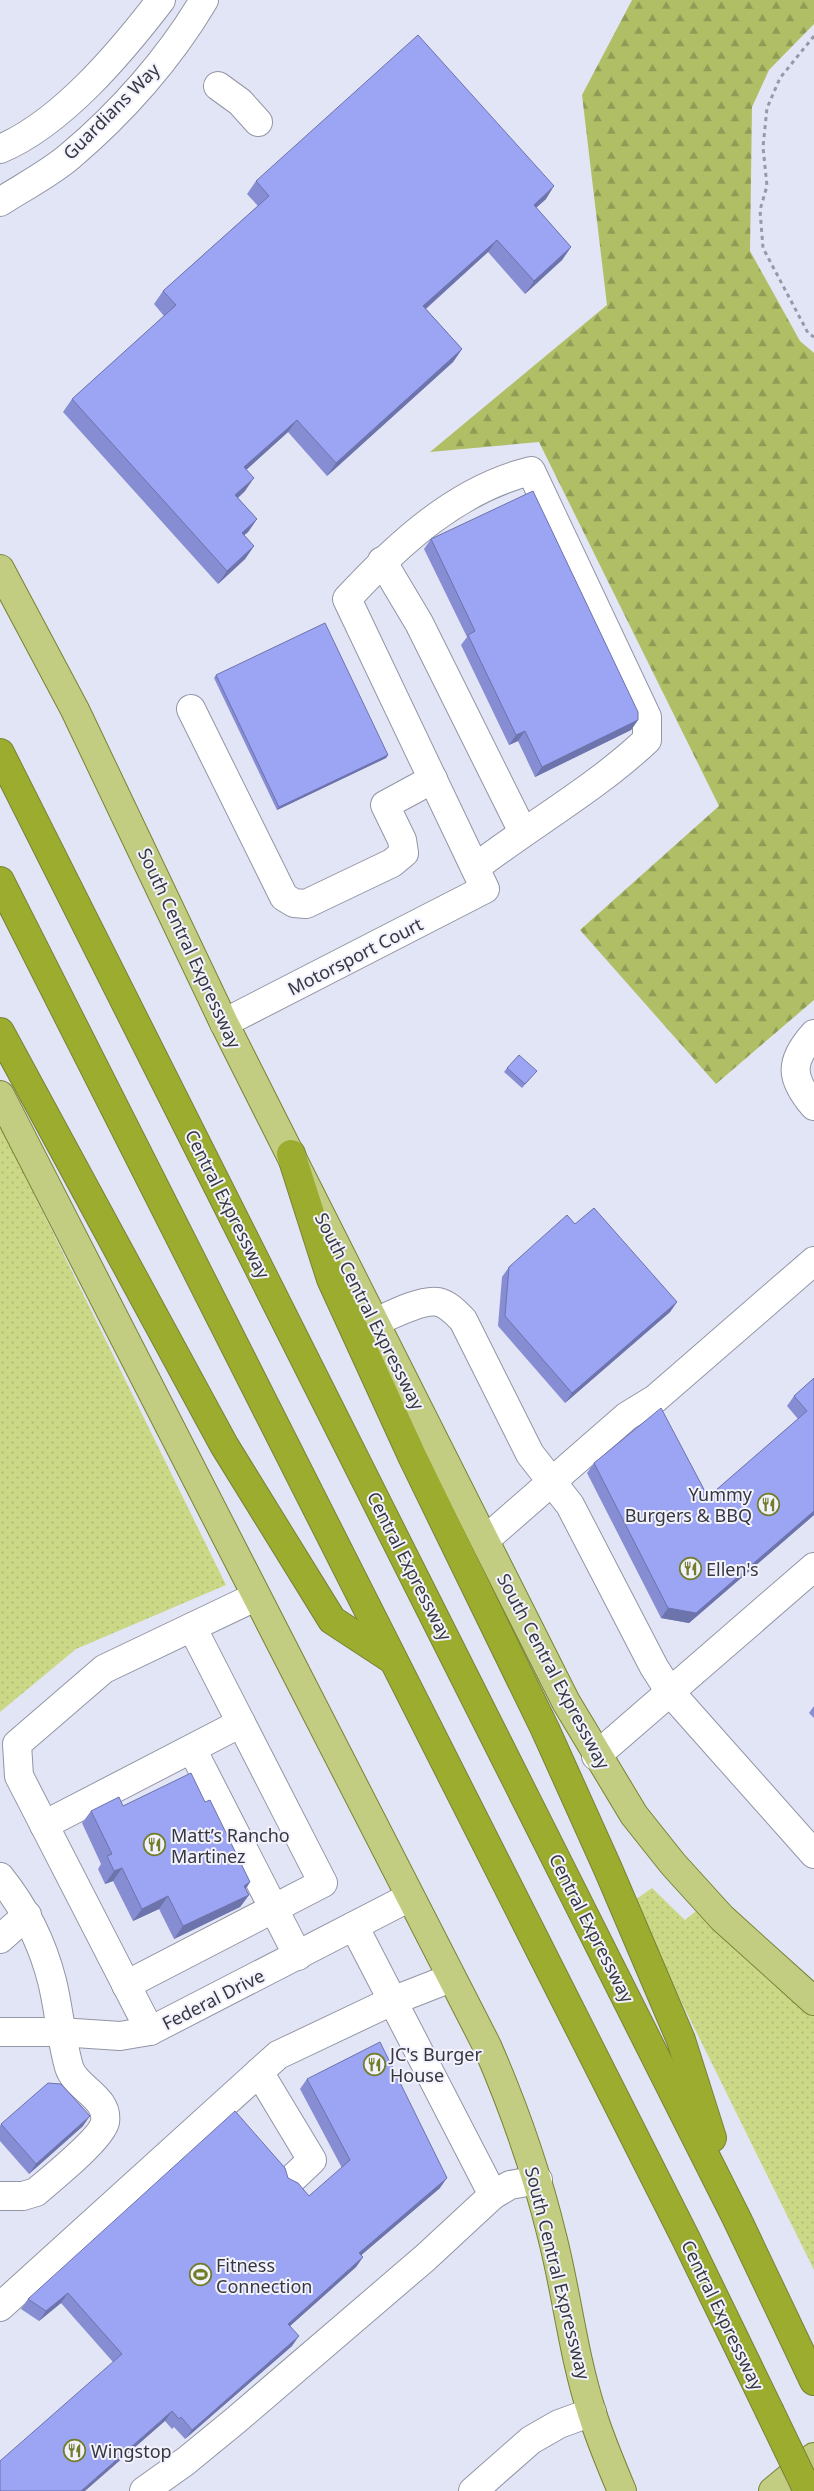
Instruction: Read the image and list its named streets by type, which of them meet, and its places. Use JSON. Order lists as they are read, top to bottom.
{
  "streets": {
    "highway": ["Central Expressway"],
    "main road": ["South Central Expressway"],
    "street": ["Guardians Way", "Motorsport Court", "Federal Drive"]
  },
  "crossings": [
    ["South Central Expressway", "Motorsport Court"],
    ["South Central Expressway", "Federal Drive"]
  ],
  "places": {
    "restaurant": [
      "Yummy Burgers & BBQ",
      "Ellen's",
      "Matt’s Rancho Martinez",
      "JC's Burger House",
      "Wingstop"
    ],
    "sports": ["Fitness Connection"]
  }
}
